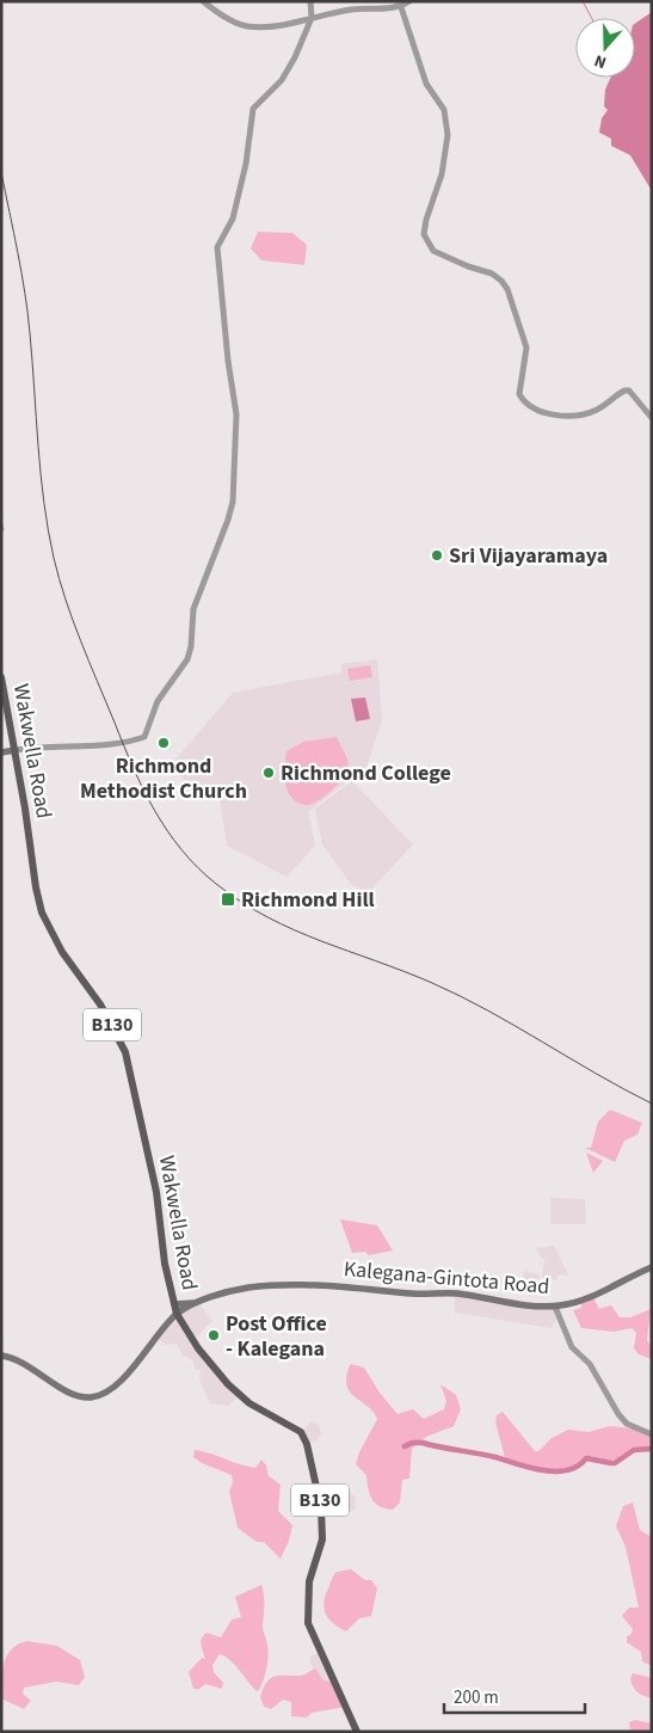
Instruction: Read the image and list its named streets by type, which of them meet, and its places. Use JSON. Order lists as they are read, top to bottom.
{
  "streets": {
    "main road": ["Wakwella Road", "B130", "Kalegana-Gintota Road"]
  },
  "crossings": [
    ["Wakwella Road", "Kalegana-Gintota Road"]
  ],
  "places": {
    "other": [
      "Sri Vijayaramaya",
      "Richmond Methodist Church",
      "Richmond College",
      "Post Office - Kalegana"
    ],
    "transit": ["Richmond Hill"]
  },
  "scale_bar": "200 m",
  "north": "bottom"
}
